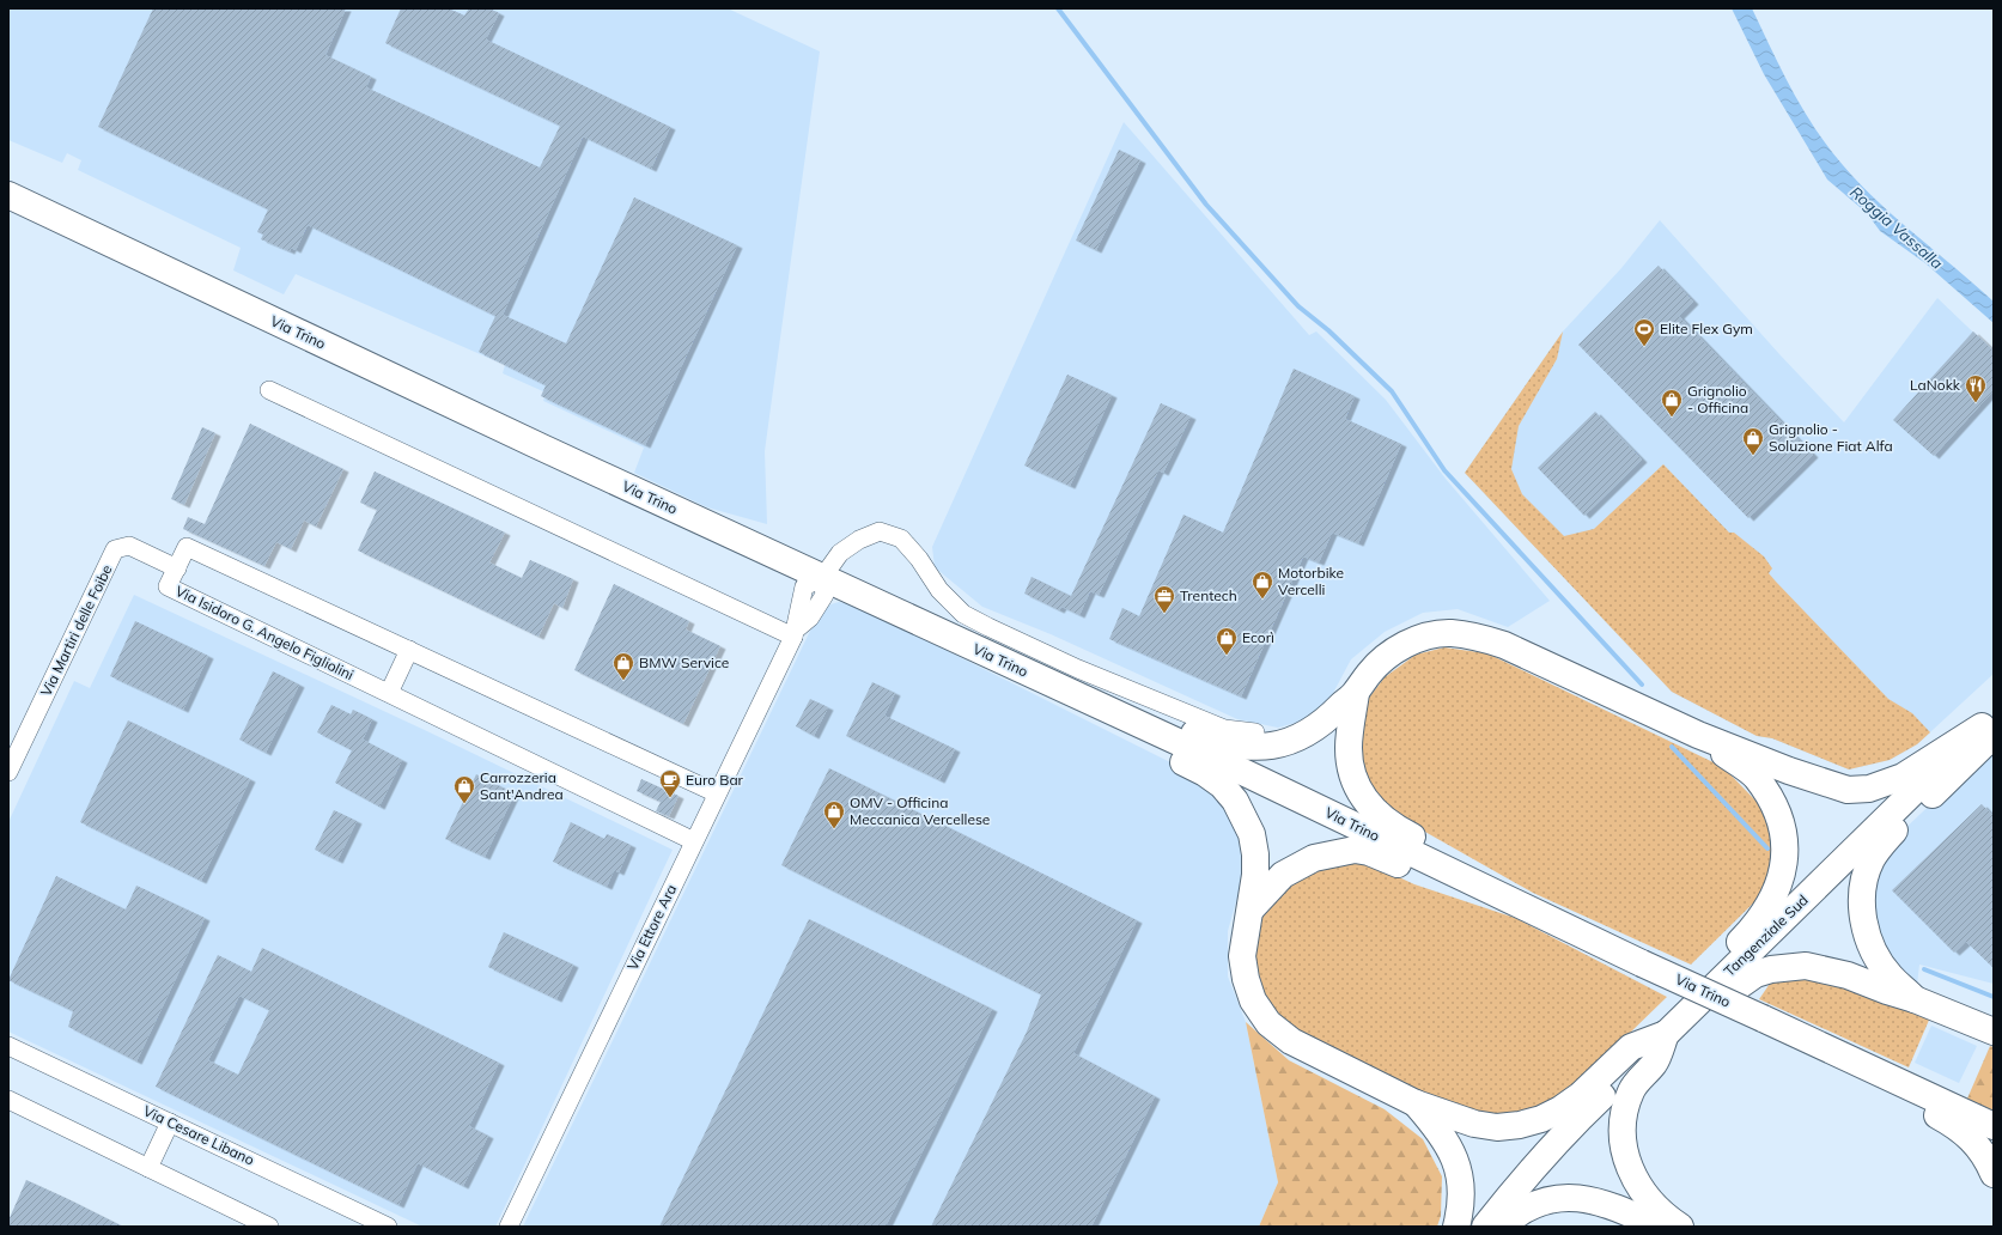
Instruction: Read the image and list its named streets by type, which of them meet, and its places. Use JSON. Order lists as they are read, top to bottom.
{
  "streets": {
    "main road": ["Via Trino", "Tangenziale Sud"],
    "street": [
      "Via Martiri delle Foibe",
      "Via Isidoro G. Angelo Figliolini",
      "Via Ettore Ara",
      "Via Cesare Libano"
    ]
  },
  "crossings": [
    ["Via Trino", "Via Ettore Ara"],
    ["Via Martiri delle Foibe", "Via Isidoro G. Angelo Figliolini"],
    ["Via Isidoro G. Angelo Figliolini", "Via Ettore Ara"]
  ],
  "water": ["Roggia Vassalla"],
  "places": {
    "sports": ["Elite Flex Gym"],
    "restaurant": ["LaNokk"],
    "shop": [
      "Grignolio - Officina",
      "Grignolio - Soluzione Fiat Alfa",
      "Motorbike Vercelli",
      "Ecorì",
      "BMW Service",
      "Carrozzeria Sant'Andrea",
      "OMV - Officina Meccanica Vercellese"
    ],
    "office": ["Trentech"],
    "cafe": ["Euro Bar"]
  }
}
